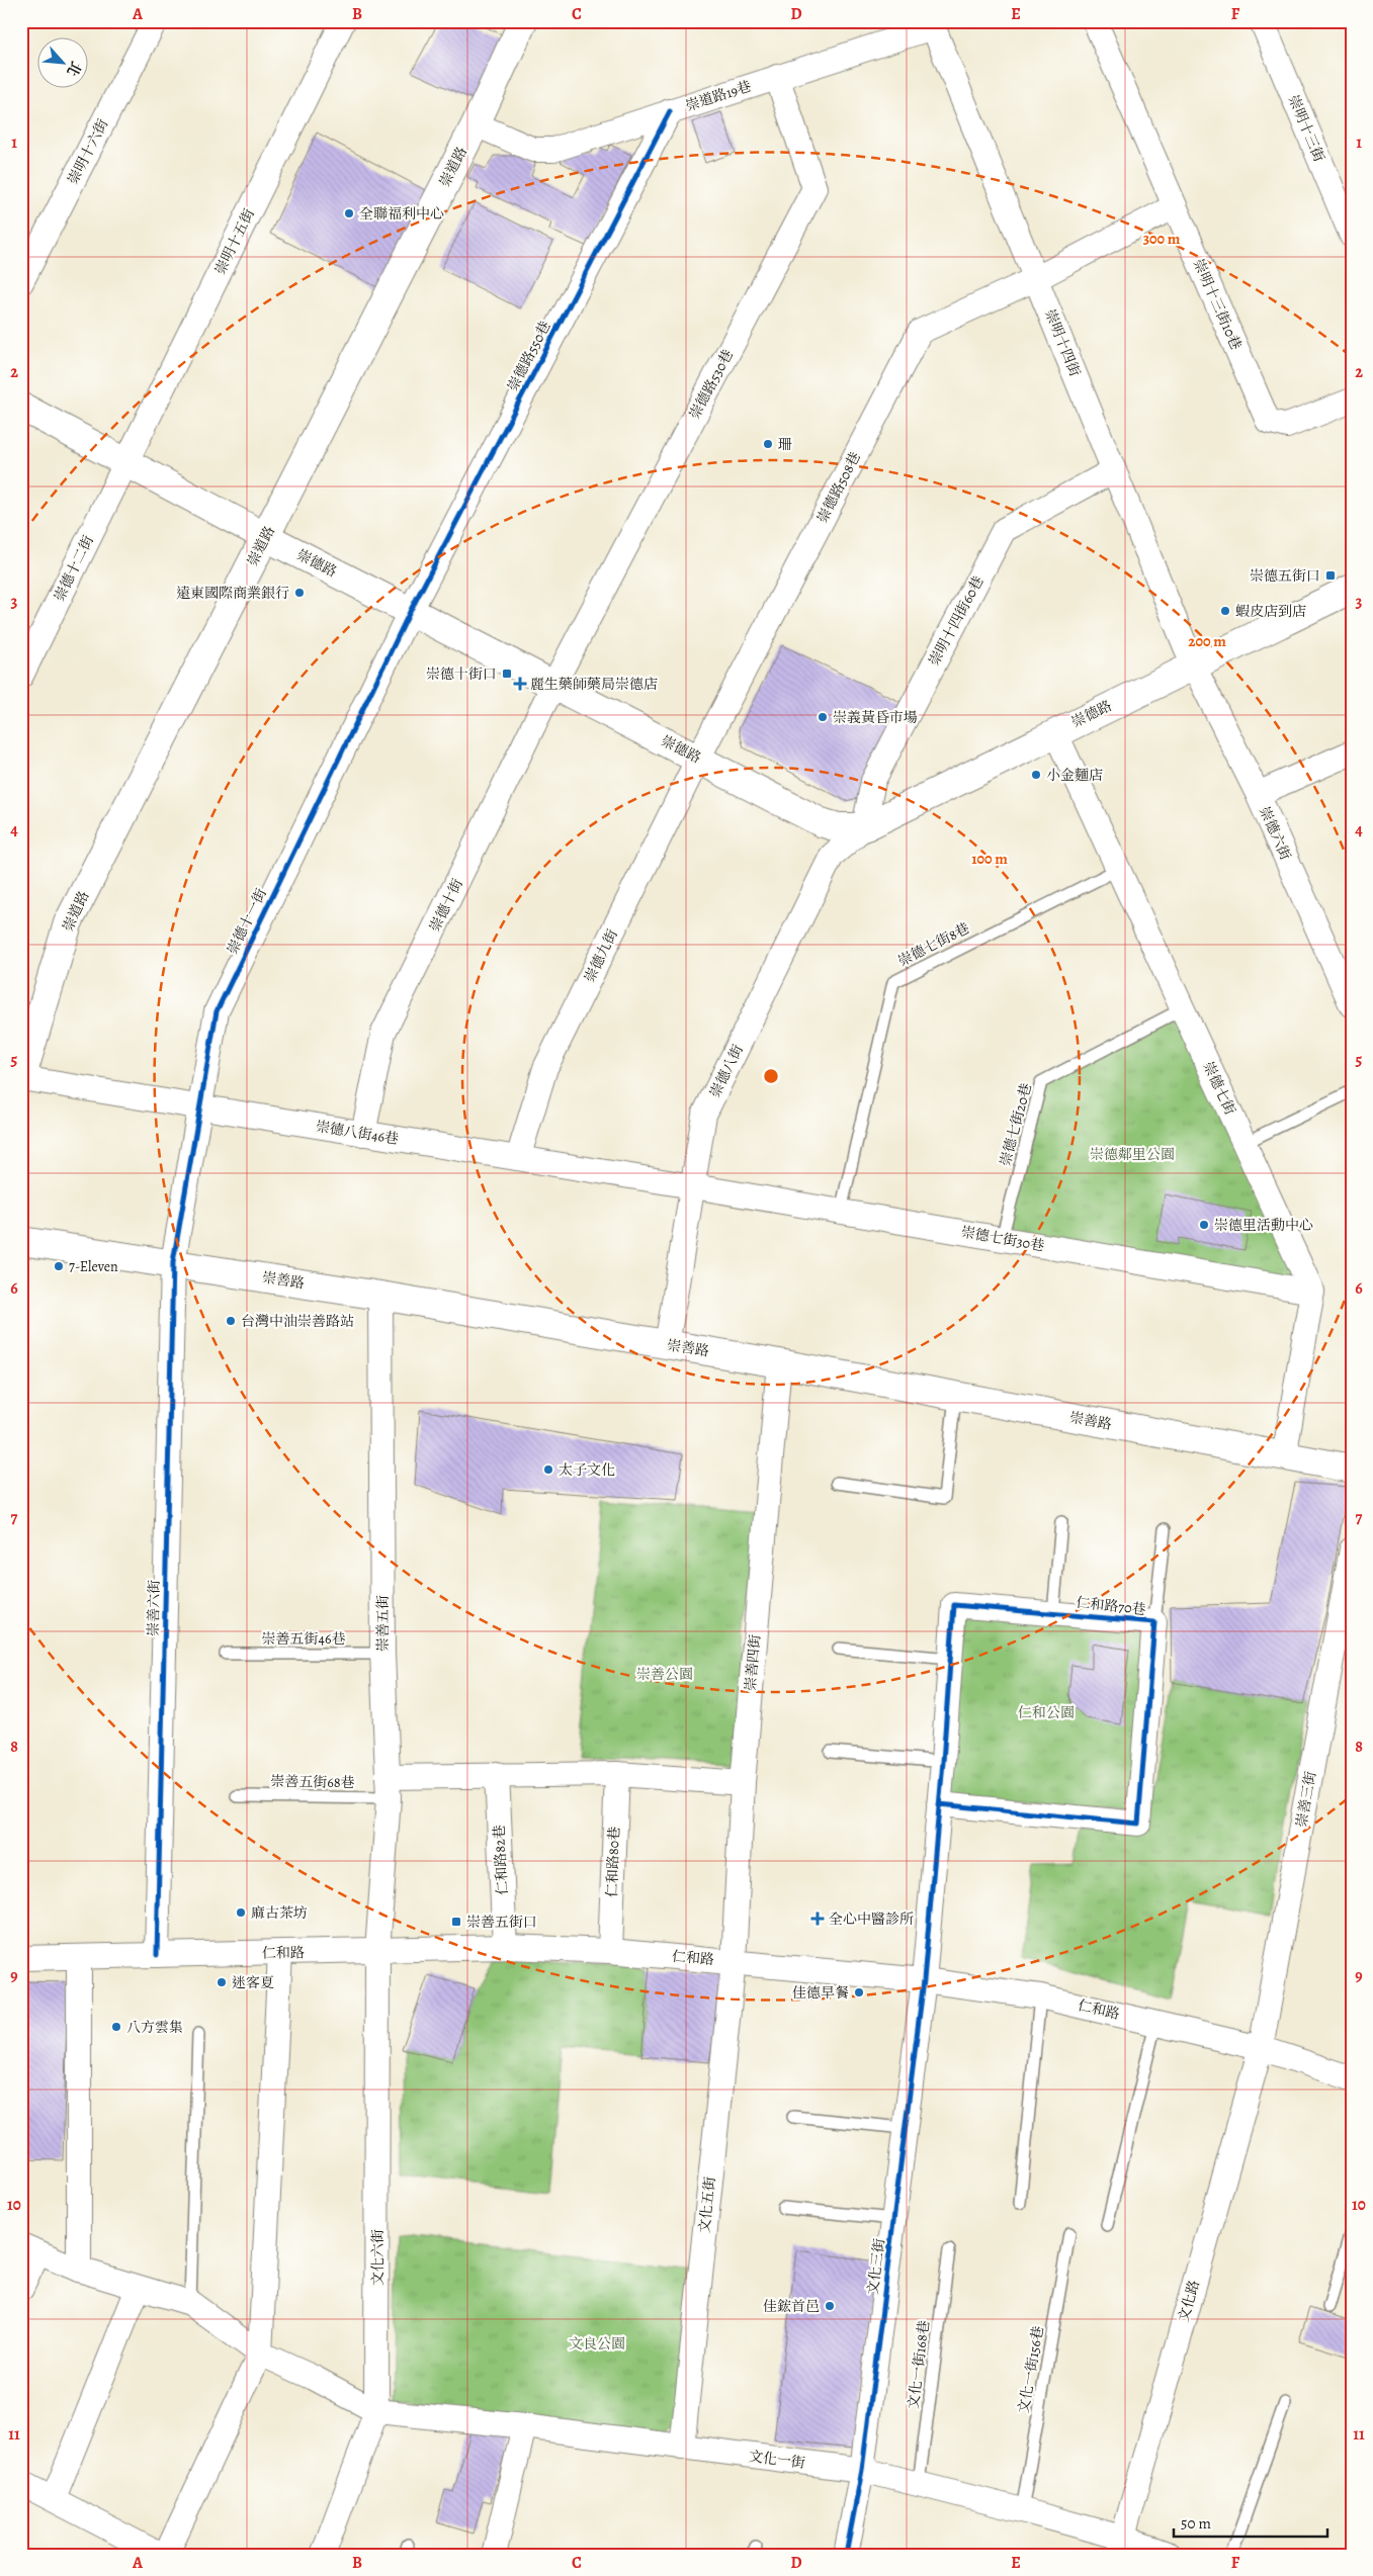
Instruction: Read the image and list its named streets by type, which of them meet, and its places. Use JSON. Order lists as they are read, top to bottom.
{
  "streets": {
    "street": [
      "崇道路19巷",
      "崇明十三街",
      "崇明十六街",
      "崇道路",
      "崇明十五街",
      "崇明十三街10巷",
      "崇明十四街",
      "崇德路550巷",
      "崇德路530巷",
      "崇德路508巷",
      "崇德路",
      "崇德十二街",
      "崇明十四街60巷",
      "崇德六街",
      "崇德十街",
      "崇德十一街",
      "崇德九街",
      "崇德八街",
      "崇德七街",
      "崇德八街46巷",
      "崇德七街30巷",
      "崇善路",
      "仁和路70巷",
      "崇善六街",
      "崇善五街",
      "崇善四街",
      "崇善三街",
      "仁和路82巷",
      "仁和路80巷",
      "仁和路",
      "文化五街",
      "文化六街",
      "文化三街",
      "文化路",
      "文化一街"
    ],
    "lane": [
      "崇德七街8巷",
      "崇德七街20巷",
      "崇善五街46巷",
      "崇善五街68巷",
      "文化一街168巷",
      "文化一街156巷"
    ]
  },
  "crossings": [
    ["崇道路19巷", "崇道路"],
    ["崇道路19巷", "崇明十四街"],
    ["崇道路19巷", "崇德路550巷"],
    ["崇道路19巷", "崇德路530巷"],
    ["崇道路", "崇德路"],
    ["崇道路", "崇德八街46巷"],
    ["崇明十五街", "崇德路"],
    ["崇明十五街", "崇德十二街"],
    ["崇明十三街10巷", "崇德路508巷"],
    ["崇明十四街", "崇德路508巷"],
    ["崇明十四街", "崇德路"],
    ["崇明十四街", "崇明十四街60巷"],
    ["崇明十四街", "崇德六街"],
    ["崇德路550巷", "崇德路"],
    ["崇德路550巷", "崇德十一街"],
    ["崇德路530巷", "崇德路"],
    ["崇德路530巷", "崇德十街"],
    ["崇德路508巷", "崇德路"],
    ["崇德路508巷", "崇德九街"],
    ["崇德路", "崇德十二街"],
    ["崇德路", "崇明十四街60巷"],
    ["崇德路", "崇德六街"],
    ["崇德路", "崇德十街"],
    ["崇德路", "崇德十一街"],
    ["崇德路", "崇德九街"],
    ["崇德路", "崇德八街"],
    ["崇德路", "崇德七街"],
    ["崇明十四街60巷", "崇德八街"],
    ["崇德十街", "崇德八街46巷"],
    ["崇德十一街", "崇德八街46巷"],
    ["崇德十一街", "崇善路"],
    ["崇德十一街", "崇善六街"],
    ["崇德七街8巷", "崇德七街"],
    ["崇德七街8巷", "崇德七街30巷"],
    ["崇德九街", "崇德八街46巷"],
    ["崇德八街", "崇德八街46巷"],
    ["崇德八街", "崇德七街30巷"],
    ["崇德八街", "崇善路"],
    ["崇德七街", "崇德七街20巷"],
    ["崇德七街", "崇德七街30巷"],
    ["崇德七街20巷", "崇德七街30巷"],
    ["崇德八街46巷", "崇德七街30巷"],
    ["崇善路", "崇善六街"],
    ["崇善路", "崇善五街"],
    ["崇善路", "崇善四街"],
    ["仁和路70巷", "仁和路"],
    ["仁和路70巷", "文化三街"],
    ["崇善六街", "仁和路"],
    ["崇善五街", "崇善五街46巷"],
    ["崇善五街", "崇善五街68巷"],
    ["崇善五街", "仁和路"],
    ["崇善五街", "文化六街"],
    ["崇善四街", "仁和路"],
    ["崇善四街", "文化五街"],
    ["崇善三街", "仁和路"],
    ["崇善三街", "文化路"],
    ["仁和路82巷", "仁和路"],
    ["仁和路80巷", "仁和路"],
    ["仁和路", "文化五街"],
    ["仁和路", "文化六街"],
    ["仁和路", "文化三街"],
    ["仁和路", "文化路"],
    ["文化五街", "文化一街"],
    ["文化六街", "文化一街"],
    ["文化三街", "文化一街"],
    ["文化路", "文化一街"],
    ["文化一街168巷", "文化一街"],
    ["文化一街156巷", "文化一街"]
  ],
  "parks": [
    "崇德鄰里公園",
    "崇善公園",
    "仁和公園",
    "文良公園"
  ],
  "places": {
    "other": [
      "全聯福利中心",
      "珊",
      "遠東國際商業銀行",
      "蝦皮店到店",
      "崇義黃昏市場",
      "小金麵店",
      "崇德里活動中心",
      "7-Eleven",
      "台灣中油崇善路站",
      "太子文化",
      "麻古茶坊",
      "迷客夏",
      "佳德早餐",
      "八方雲集",
      "佳鋐首邑"
    ],
    "transit": ["崇德五街口", "崇德十街口", "崇善五街口"],
    "health": ["麗生藥師藥局崇德店", "全心中醫診所"]
  },
  "scale_bar": "50 m",
  "north": "bottom right",
  "grid": {
    "columns": [
      "A",
      "B",
      "C",
      "D",
      "E",
      "F"
    ],
    "rows": [
      "1",
      "2",
      "3",
      "4",
      "5",
      "6",
      "7",
      "8",
      "9",
      "10",
      "11"
    ]
  },
  "rings": ["300 m", "200 m", "100 m"]
}
